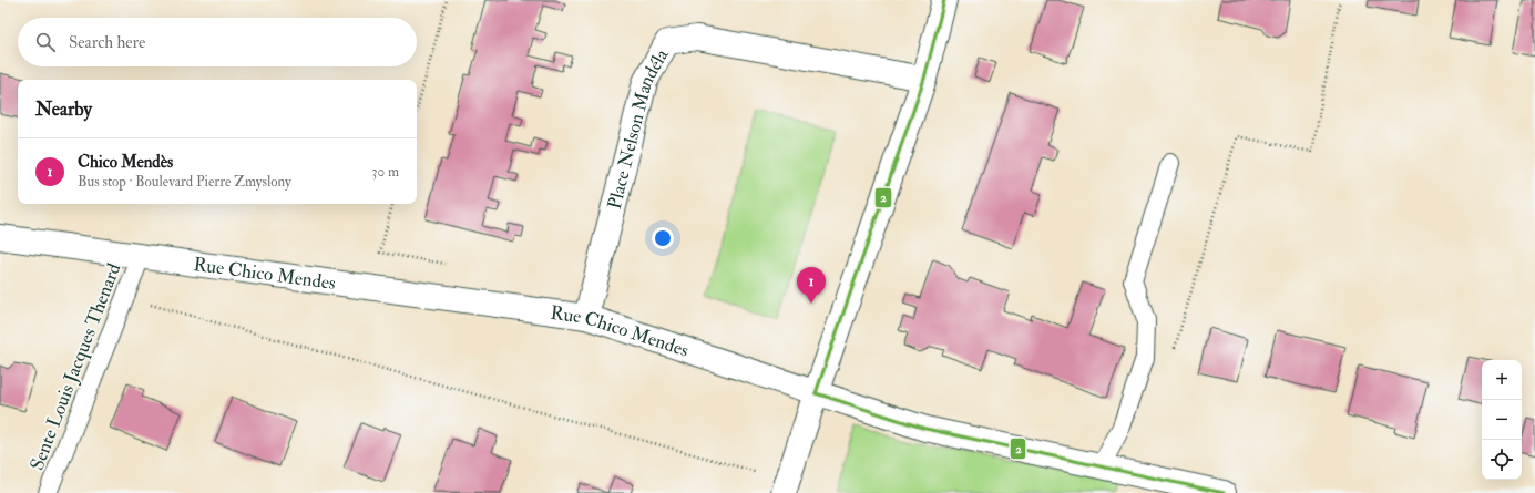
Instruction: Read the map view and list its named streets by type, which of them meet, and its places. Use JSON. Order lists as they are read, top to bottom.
{
  "streets": {
    "street": ["Place Nelson Mandéla", "Rue Chico Mendes"],
    "lane": ["Sente Louis Jacques Thenard"]
  },
  "crossings": [
    ["Place Nelson Mandéla", "Rue Chico Mendes"],
    ["Rue Chico Mendes", "Sente Louis Jacques Thenard"]
  ],
  "lines": ["transit line 2"],
  "page": {
    "search": "Search here",
    "heading": "Nearby",
    "list": [
      {
        "mark": "1",
        "name": "Chico Mendès",
        "note": "Bus stop · Boulevard Pierre Zmyslony",
        "value": "30 m"
      }
    ],
    "pins": "1",
    "map_buttons": ["+", "−"]
  }
}
